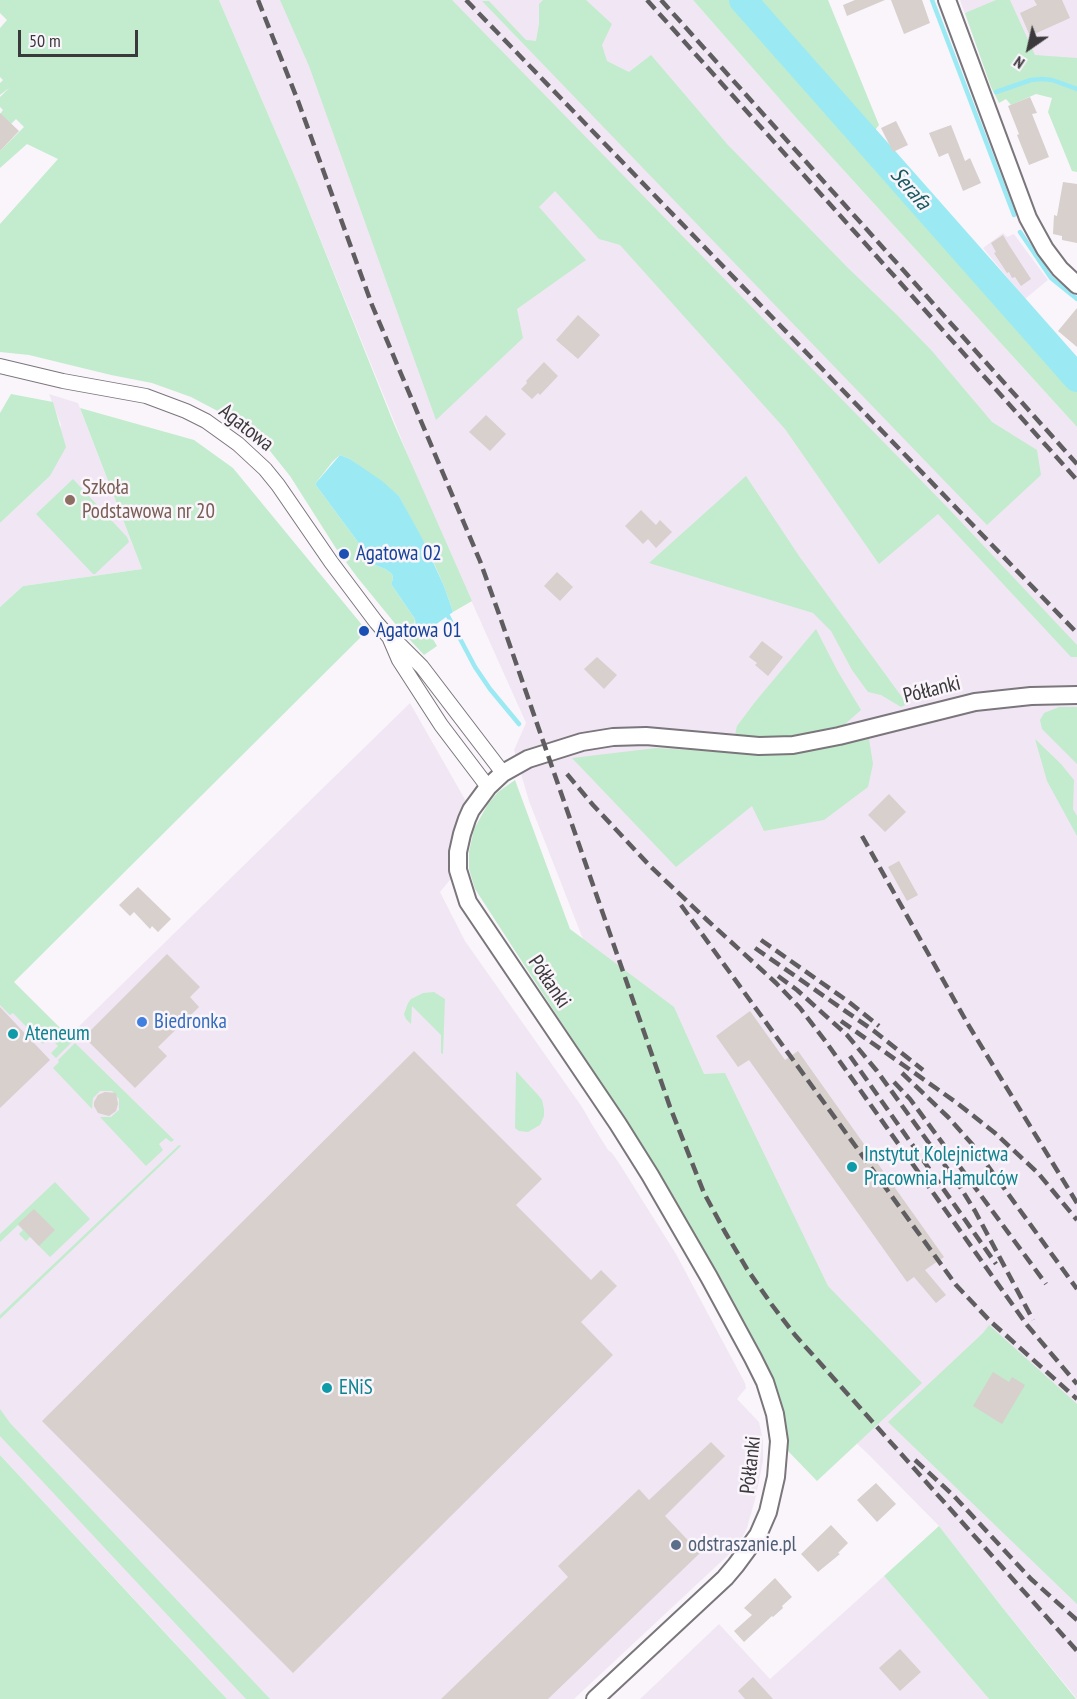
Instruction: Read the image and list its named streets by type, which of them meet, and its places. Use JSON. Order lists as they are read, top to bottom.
{
  "streets": {
    "street": ["Agatowa", "Półłanki"]
  },
  "crossings": [
    ["Agatowa", "Półłanki"]
  ],
  "water": ["Serafa"],
  "places": [
    "Szkoła Podstawowa nr 20",
    "Agatowa 02",
    "Agatowa 01",
    "Biedronka",
    "Ateneum",
    "Instytut Kolejnictwa Pracownia Hamulców",
    "ENiS",
    "odstraszanie.pl"
  ],
  "scale_bar": "50 m",
  "north": "bottom left"
}
